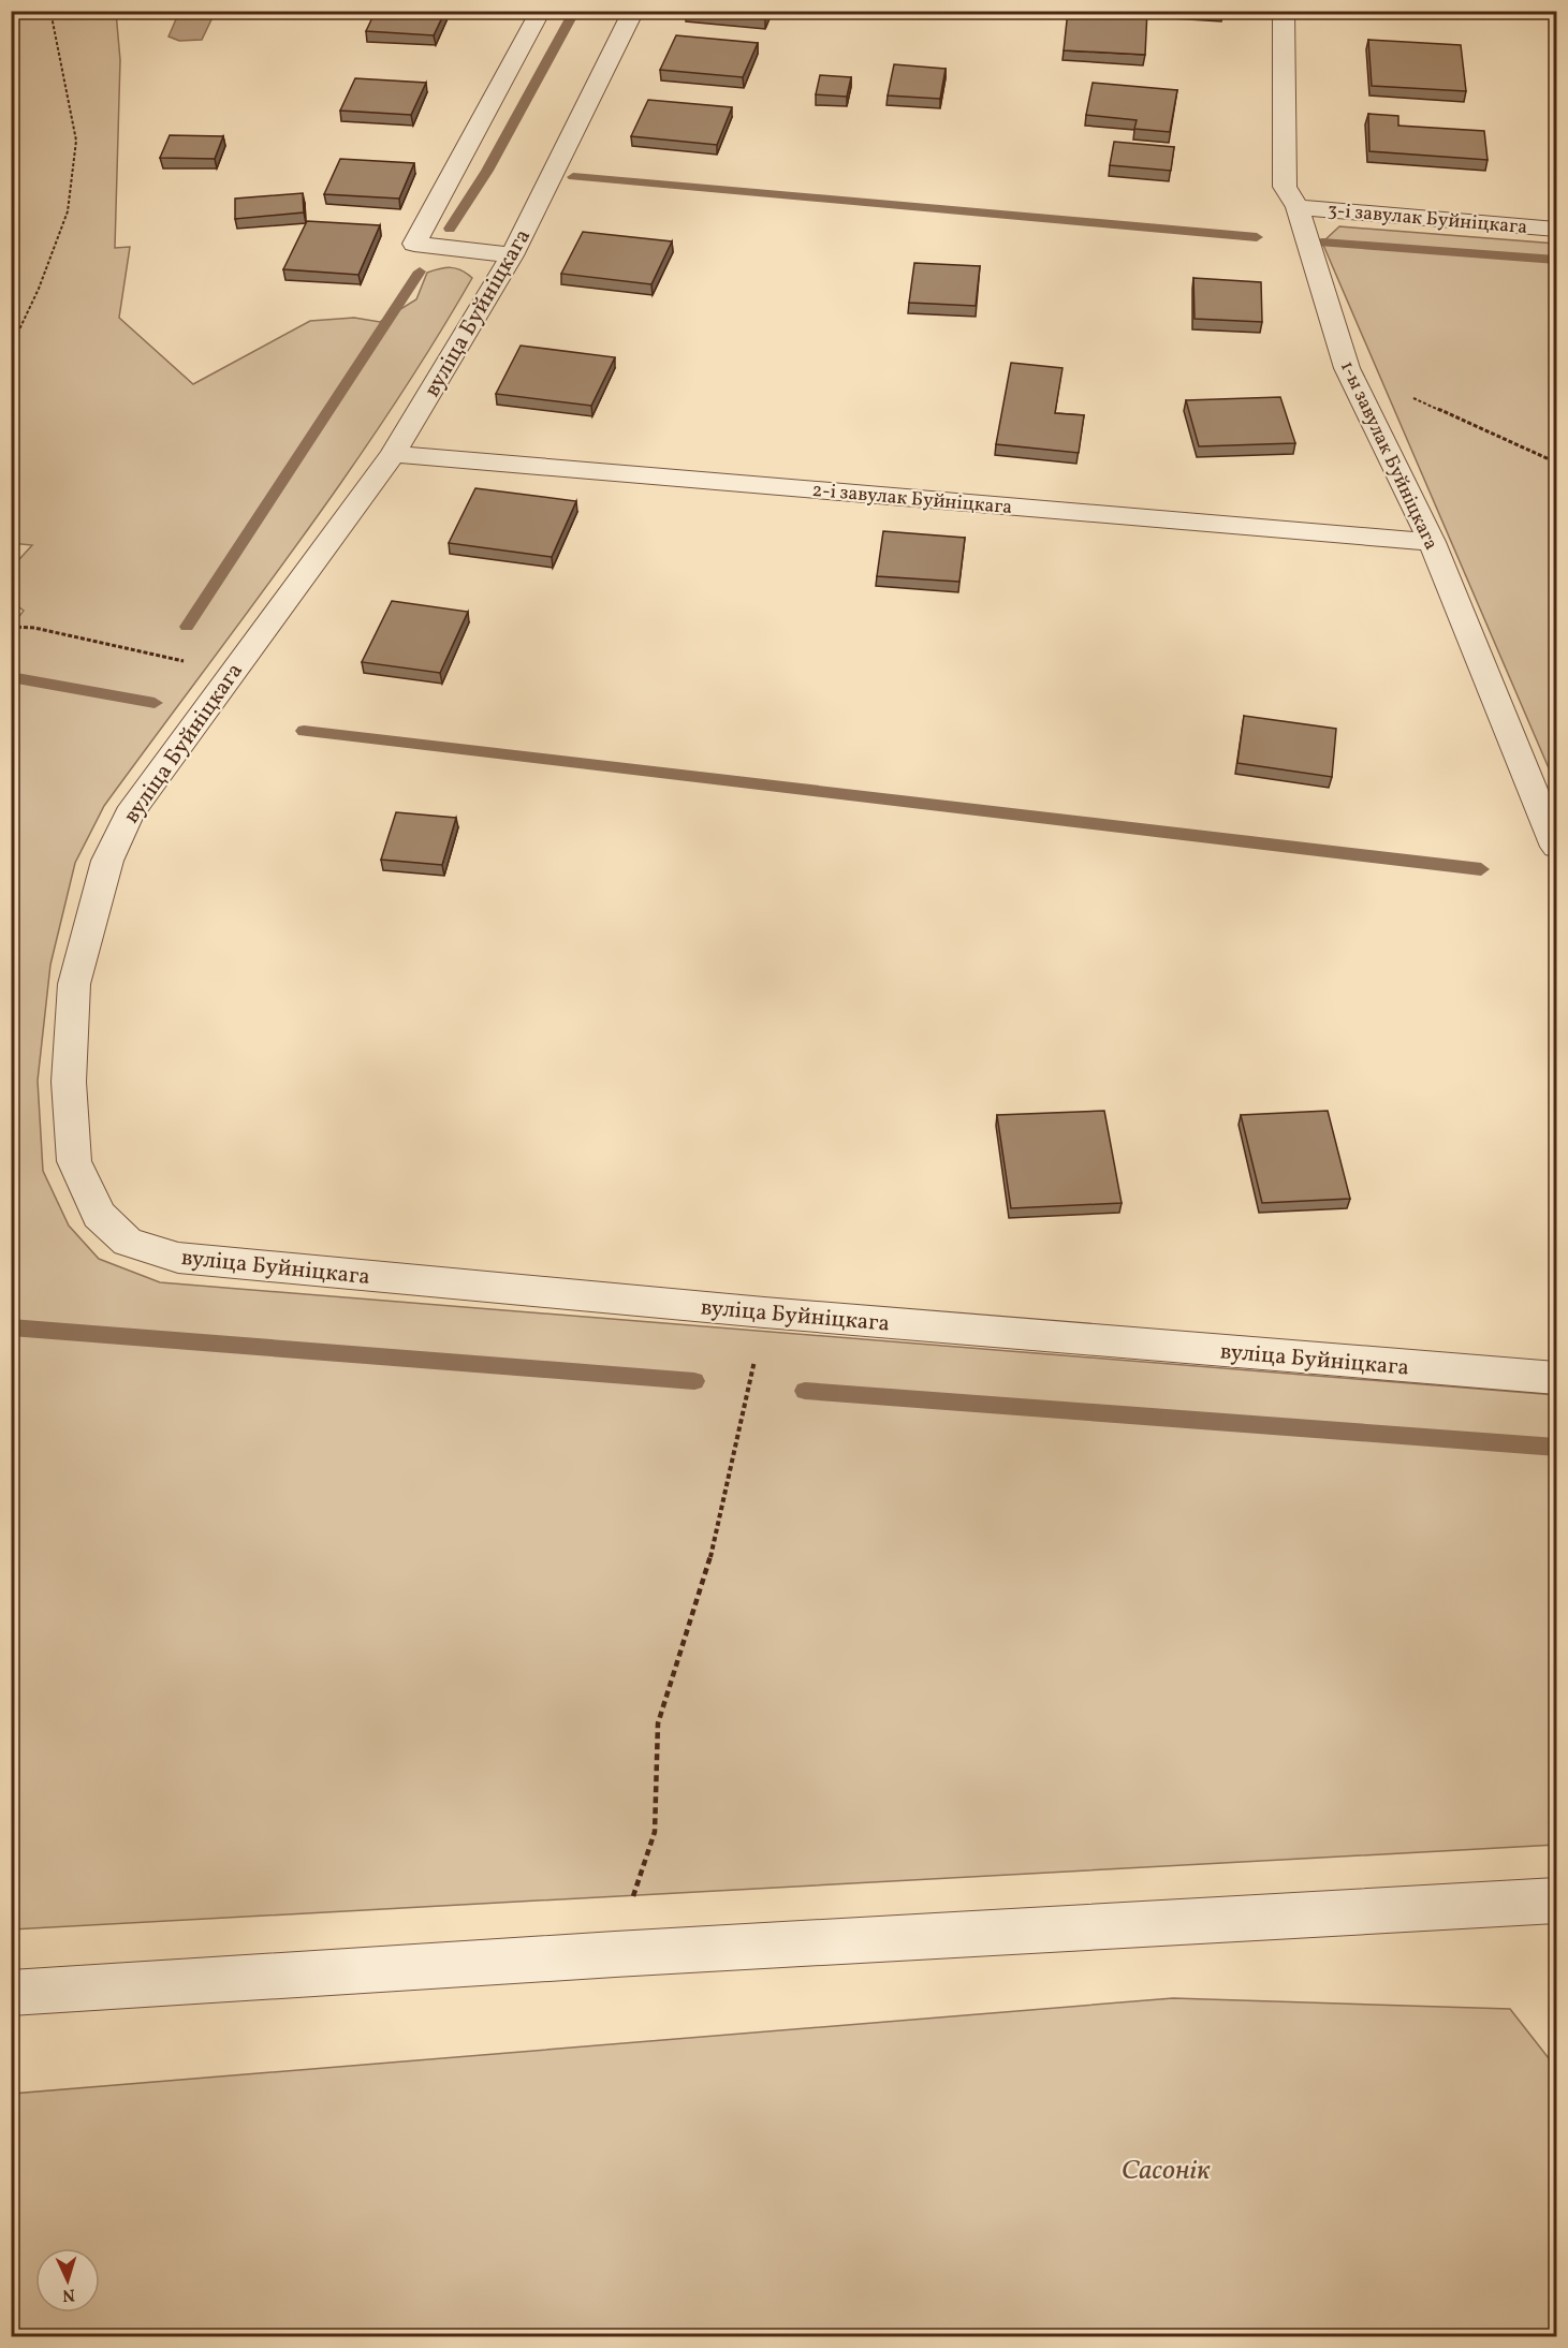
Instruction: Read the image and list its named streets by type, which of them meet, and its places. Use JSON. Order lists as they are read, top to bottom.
{
  "streets": {
    "street": [
      "3-і завулак Буйніцкага",
      "вуліца Буйніцкага",
      "1-ы завулак Буйніцкага",
      "2-і завулак Буйніцкага"
    ]
  },
  "crossings": [
    ["3-і завулак Буйніцкага", "1-ы завулак Буйніцкага"],
    ["вуліца Буйніцкага", "2-і завулак Буйніцкага"],
    ["1-ы завулак Буйніцкага", "2-і завулак Буйніцкага"]
  ],
  "parks": ["Сасонік"],
  "north": "bottom"
}
